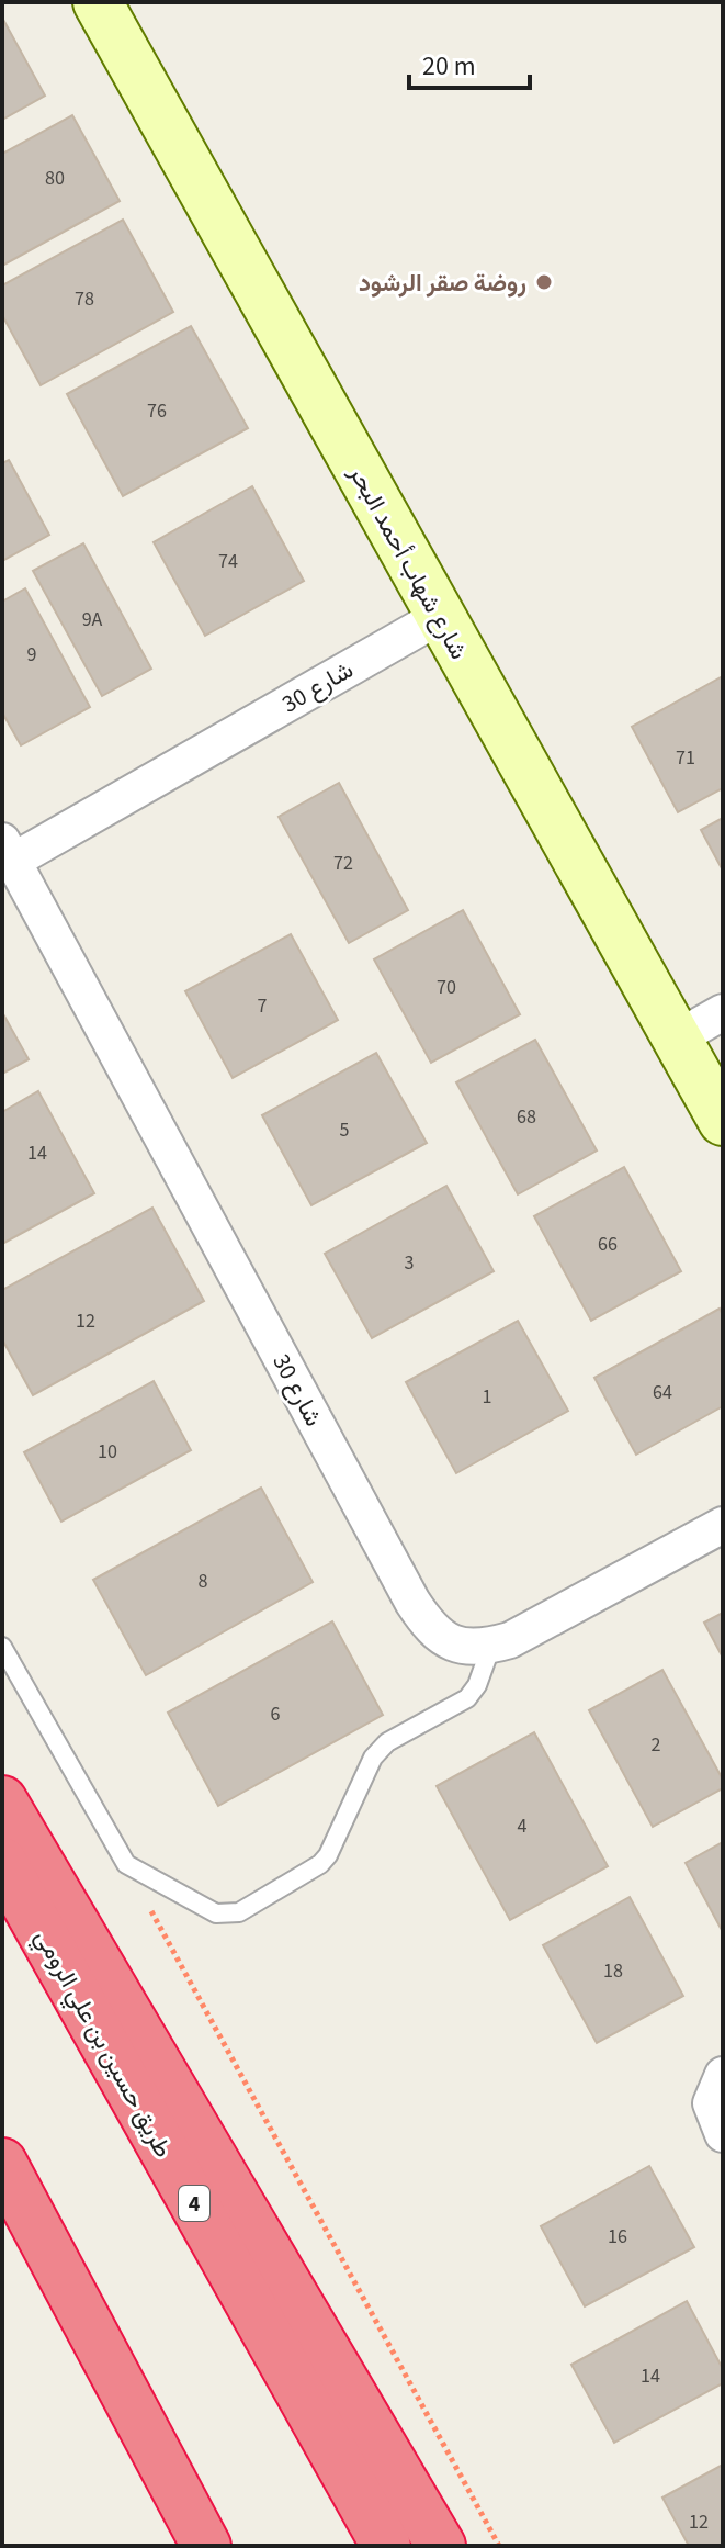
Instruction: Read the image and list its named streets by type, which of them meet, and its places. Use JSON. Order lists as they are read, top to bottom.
{
  "streets": {
    "highway": ["طريق حسين بن علي الرومي", "4"],
    "street": ["شارع شهاب أحمد البحر", "شارع 30"]
  },
  "crossings": [
    ["شارع شهاب أحمد البحر", "شارع 30"]
  ],
  "places": ["روضة صقر الرشود"],
  "house_numbers": [
    "80",
    "78",
    "76",
    "74",
    "9A",
    "9",
    "71",
    "72",
    "70",
    "7",
    "68",
    "5",
    "14",
    "66",
    "3",
    "12",
    "64",
    "1",
    "10",
    "8",
    "6",
    "2",
    "4",
    "18",
    "16",
    "14",
    "12"
  ],
  "scale_bar": "20 m"
}
